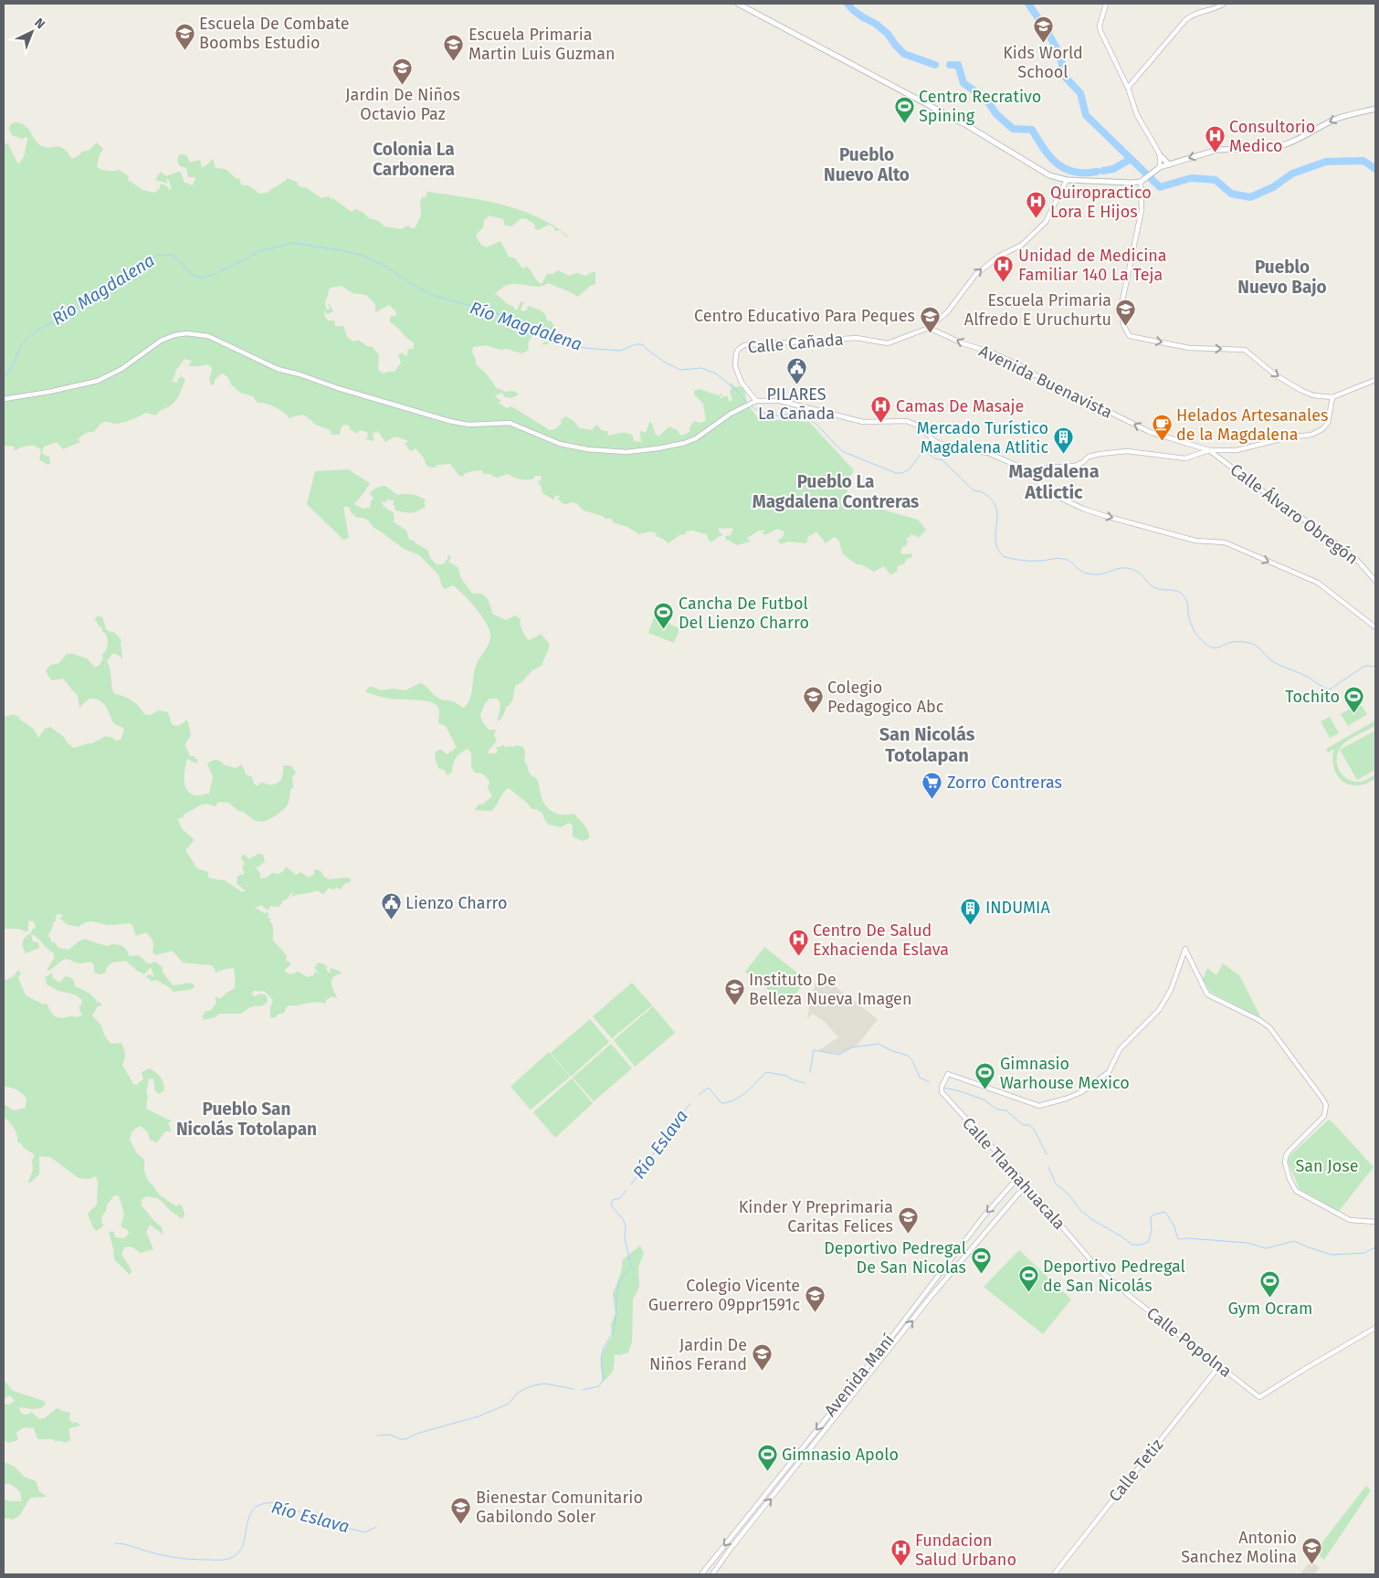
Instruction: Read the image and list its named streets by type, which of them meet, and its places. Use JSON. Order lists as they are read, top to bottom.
{
  "streets": {
    "street": [
      "Calle Cañada",
      "Avenida Buenavista",
      "Calle Álvaro Obregón",
      "Calle Tlamahuacala",
      "Calle Popolna",
      "Avenida Maní",
      "Calle Tetiz"
    ]
  },
  "crossings": [
    ["Calle Cañada", "Avenida Buenavista"],
    ["Avenida Buenavista", "Calle Álvaro Obregón"],
    ["Calle Tlamahuacala", "Calle Popolna"],
    ["Calle Tlamahuacala", "Avenida Maní"],
    ["Calle Popolna", "Calle Tetiz"]
  ],
  "one_way": ["Avenida Buenavista"],
  "districts": [
    "Colonia La Carbonera",
    "Pueblo Nuevo Alto",
    "Pueblo Nuevo Bajo",
    "Magdalena Atlictic",
    "Pueblo La Magdalena Contreras",
    "San Nicolás Totolapan",
    "Pueblo San Nicolás Totolapan"
  ],
  "water": ["Río Magdalena", "Río Eslava"],
  "parks": ["San Jose"],
  "places": {
    "school or university": [
      "Kids World School",
      "Escuela De Combate Boombs Estudio",
      "Escuela Primaria Martin Luis Guzman",
      "Jardin De Niños Octavio Paz",
      "Escuela Primaria Alfredo E Uruchurtu",
      "Centro Educativo Para Peques",
      "Colegio Pedagogico Abc",
      "Instituto De Belleza Nueva Imagen",
      "Kinder Y Preprimaria Caritas Felices",
      "Colegio Vicente Guerrero 09ppr1591c",
      "Jardin De Niños Ferand",
      "Bienestar Comunitario Gabilondo Soler",
      "Antonio Sanchez Molina"
    ],
    "sports": [
      "Centro Recrativo Spining",
      "Cancha De Futbol Del Lienzo Charro",
      "Tochito",
      "Gimnasio Warhouse Mexico",
      "Deportivo Pedregal De San Nicolas",
      "Deportivo Pedregal de San Nicolás",
      "Gym Ocram",
      "Gimnasio Apolo"
    ],
    "hospital": [
      "Consultorio Medico",
      "Quiropractico Lora E Hijos",
      "Unidad de Medicina Familiar 140 La Teja",
      "Camas De Masaje",
      "Centro De Salud Exhacienda Eslava",
      "Fundacion Salud Urbano"
    ],
    "public building": ["PILARES La Cañada", "Lienzo Charro"],
    "cafe": ["Helados Artesanales de la Magdalena"],
    "building": ["Mercado Turístico Magdalena Atlitic", "INDUMIA"],
    "supermarket": ["Zorro Contreras"]
  },
  "north": "top right"
}
